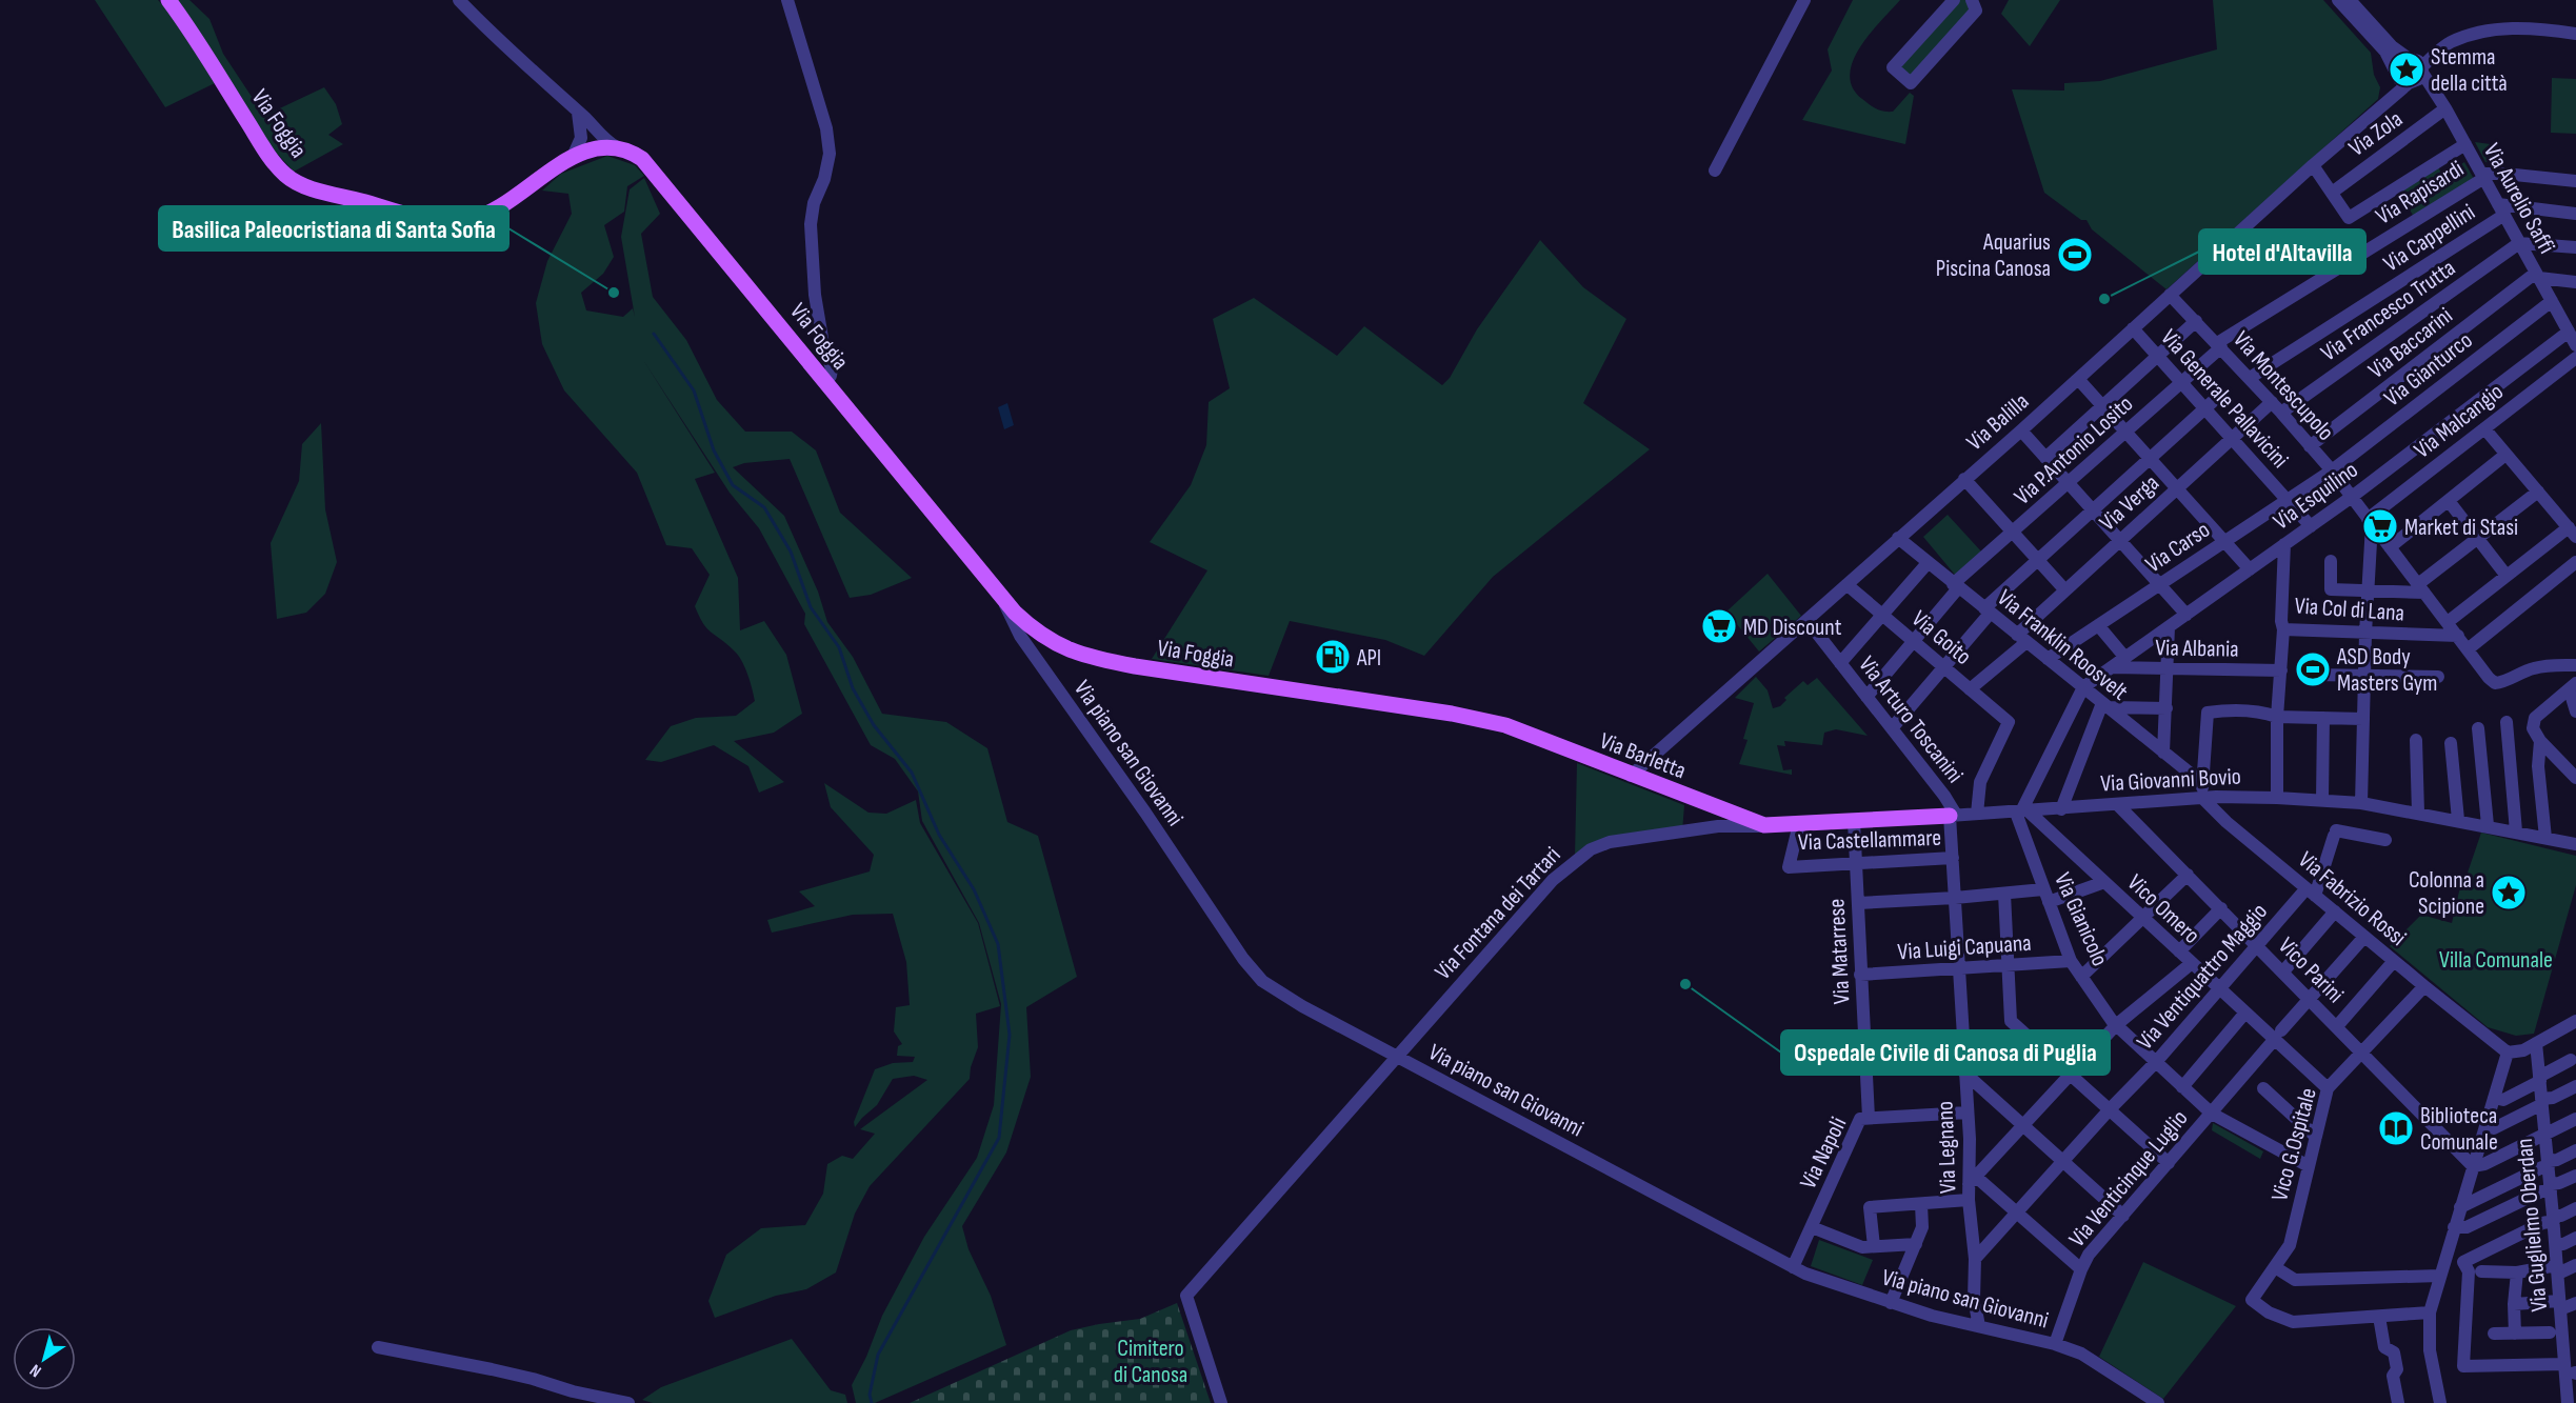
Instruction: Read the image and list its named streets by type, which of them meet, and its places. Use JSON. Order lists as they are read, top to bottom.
{
  "streets": {
    "main road": ["Via Foggia", "Via Barletta", "Via Giovanni Bovio"],
    "street": [
      "Via Zola",
      "Via Rapisardi",
      "Via Aurelio Saffi",
      "Via Cappellini",
      "Via Francesco Trutta",
      "Via Baccarini",
      "Via Gianturco",
      "Via Montescupolo",
      "Via Generale Pallavicini",
      "Via Malcangio",
      "Via Balilla",
      "Via P.Antonio Losito",
      "Via Esquilino",
      "Via Verga",
      "Via Carso",
      "Via Col di Lana",
      "Via Goito",
      "Via Franklin Roosvelt",
      "Via Albania",
      "Via Arturo Toscanini",
      "Via piano san Giovanni",
      "Via Castellammare",
      "Via Fabrizio Rossi",
      "Vico Omero",
      "Via Fontana dei Tartari",
      "Via Gianicolo",
      "Via Luigi Capuana",
      "Via Matarrese",
      "Vico Parini",
      "Via Ventiquattro Maggio",
      "Vico G.Ospitale",
      "Via Legnano",
      "Via Napoli",
      "Via Venticinque Luglio",
      "Via Guglielmo Oberdan"
    ]
  },
  "crossings": [
    ["Via Foggia", "Via piano san Giovanni"],
    ["Via Foggia", "Via Barletta"],
    ["Via Zola", "Via Aurelio Saffi"],
    ["Via Rapisardi", "Via Aurelio Saffi"],
    ["Via Rapisardi", "Via Montescupolo"],
    ["Via Rapisardi", "Via P.Antonio Losito"],
    ["Via Aurelio Saffi", "Via Cappellini"],
    ["Via Aurelio Saffi", "Via Francesco Trutta"],
    ["Via Aurelio Saffi", "Via Baccarini"],
    ["Via Aurelio Saffi", "Via Gianturco"],
    ["Via Aurelio Saffi", "Via Esquilino"],
    ["Via Cappellini", "Via Montescupolo"],
    ["Via Francesco Trutta", "Via Montescupolo"],
    ["Via Baccarini", "Via Montescupolo"],
    ["Via Gianturco", "Via Montescupolo"],
    ["Via Gianturco", "Via Carso"],
    ["Via Montescupolo", "Via Malcangio"],
    ["Via Montescupolo", "Via Balilla"],
    ["Via Montescupolo", "Via P.Antonio Losito"],
    ["Via Montescupolo", "Via Esquilino"],
    ["Via Montescupolo", "Via Verga"],
    ["Via Montescupolo", "Via Carso"],
    ["Via Montescupolo", "Via Col di Lana"],
    ["Via Generale Pallavicini", "Via Balilla"],
    ["Via Generale Pallavicini", "Via P.Antonio Losito"],
    ["Via Generale Pallavicini", "Via Esquilino"],
    ["Via Generale Pallavicini", "Via Verga"],
    ["Via Generale Pallavicini", "Via Carso"],
    ["Via Balilla", "Via Goito"],
    ["Via Balilla", "Via Franklin Roosvelt"],
    ["Via Balilla", "Via Arturo Toscanini"],
    ["Via Balilla", "Via Barletta"],
    ["Via P.Antonio Losito", "Via Goito"],
    ["Via P.Antonio Losito", "Via Franklin Roosvelt"],
    ["Via P.Antonio Losito", "Via Arturo Toscanini"],
    ["Via Esquilino", "Via Col di Lana"],
    ["Via Esquilino", "Via Franklin Roosvelt"],
    ["Via Esquilino", "Via Albania"],
    ["Via Verga", "Via Goito"],
    ["Via Verga", "Via Franklin Roosvelt"],
    ["Via Carso", "Via Franklin Roosvelt"],
    ["Via Goito", "Via Giovanni Bovio"],
    ["Via Arturo Toscanini", "Via Giovanni Bovio"],
    ["Via Arturo Toscanini", "Via Legnano"],
    ["Via piano san Giovanni", "Via Fontana dei Tartari"],
    ["Via piano san Giovanni", "Via Legnano"],
    ["Via piano san Giovanni", "Via Napoli"],
    ["Via piano san Giovanni", "Via Venticinque Luglio"],
    ["Via Barletta", "Via Giovanni Bovio"],
    ["Via Barletta", "Via Fontana dei Tartari"],
    ["Via Giovanni Bovio", "Via Castellammare"],
    ["Via Giovanni Bovio", "Via Fabrizio Rossi"],
    ["Via Giovanni Bovio", "Vico Omero"],
    ["Via Giovanni Bovio", "Via Fontana dei Tartari"],
    ["Via Giovanni Bovio", "Via Gianicolo"],
    ["Via Giovanni Bovio", "Via Matarrese"],
    ["Via Giovanni Bovio", "Vico Parini"],
    ["Via Giovanni Bovio", "Via Legnano"],
    ["Via Castellammare", "Via Matarrese"],
    ["Via Castellammare", "Via Legnano"],
    ["Via Fabrizio Rossi", "Via Ventiquattro Maggio"],
    ["Via Fabrizio Rossi", "Vico G.Ospitale"],
    ["Via Fabrizio Rossi", "Via Venticinque Luglio"],
    ["Vico Omero", "Via Gianicolo"],
    ["Vico Omero", "Via Ventiquattro Maggio"],
    ["Vico Omero", "Vico G.Ospitale"],
    ["Vico Omero", "Via Venticinque Luglio"],
    ["Via Gianicolo", "Via Luigi Capuana"],
    ["Via Gianicolo", "Via Ventiquattro Maggio"],
    ["Via Gianicolo", "Vico G.Ospitale"],
    ["Via Gianicolo", "Via Venticinque Luglio"],
    ["Via Luigi Capuana", "Via Matarrese"],
    ["Via Luigi Capuana", "Via Legnano"],
    ["Via Matarrese", "Via Napoli"],
    ["Vico Parini", "Via Ventiquattro Maggio"],
    ["Vico Parini", "Vico G.Ospitale"],
    ["Vico Parini", "Via Venticinque Luglio"],
    ["Via Ventiquattro Maggio", "Via Legnano"],
    ["Via Legnano", "Via Napoli"]
  ],
  "parks": ["Villa Comunale", "Cimitero di Canosa"],
  "places": {
    "place": ["Stemma della città", "Colonna a Scipione"],
    "sports": ["Aquarius Piscina Canosa", "ASD Body Masters Gym"],
    "other": ["Basilica Paleocristiana di Santa Sofia", "Hotel d'Altavilla", "Ospedale Civile di Canosa di Puglia"],
    "supermarket": ["Market di Stasi", "MD Discount"],
    "fuel station": ["API"],
    "library": ["Biblioteca Comunale"]
  },
  "north": "bottom left"
}
